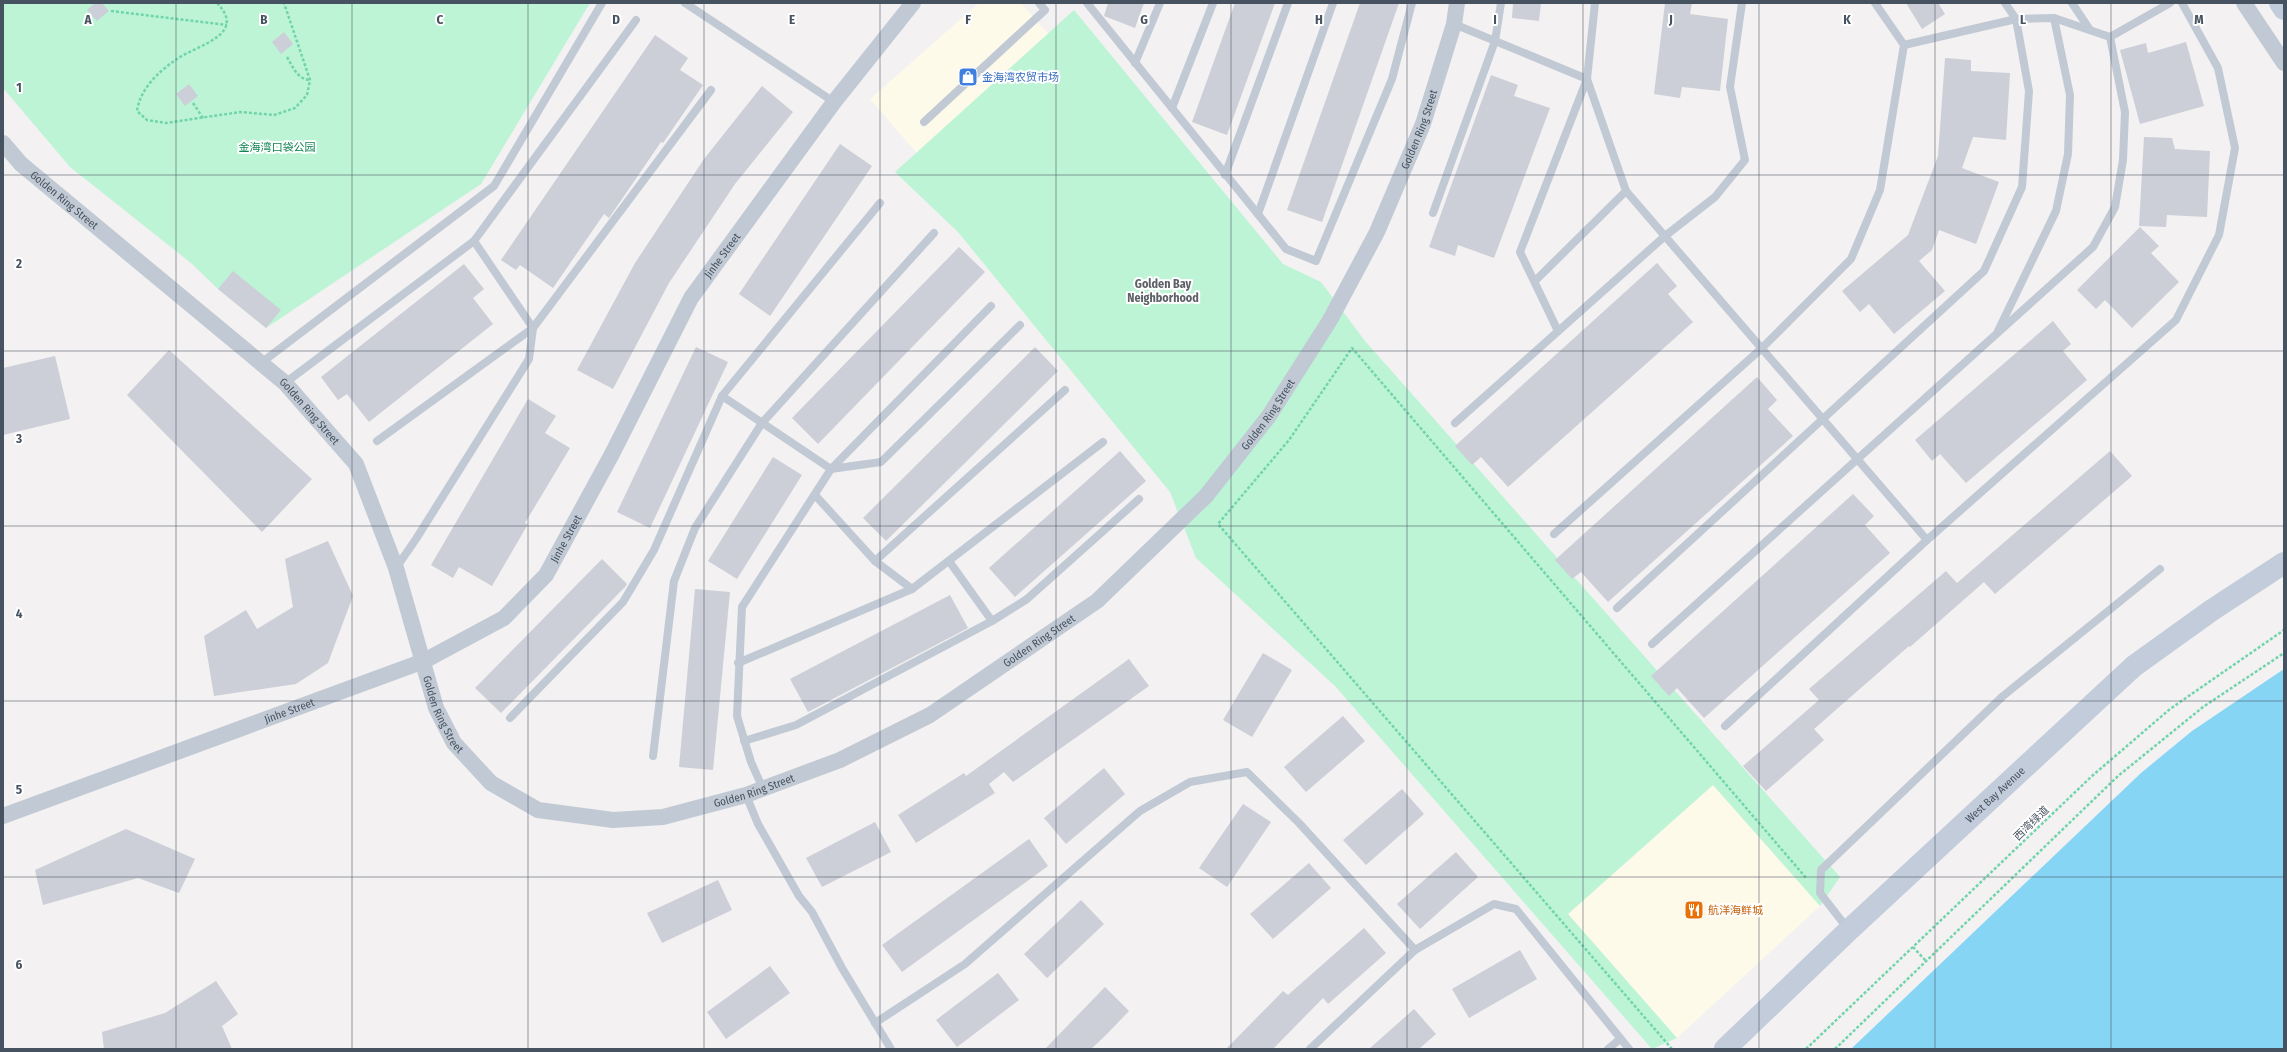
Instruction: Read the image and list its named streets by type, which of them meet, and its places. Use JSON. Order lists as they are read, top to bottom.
{
  "streets": {
    "main road": ["West Bay Avenue"],
    "street": ["Golden Ring Street", "Jinhe Street"],
    "path": ["西湾绿道"]
  },
  "crossings": [
    ["Golden Ring Street", "Jinhe Street"]
  ],
  "districts": ["Golden Bay Neighborhood"],
  "parks": ["金海湾口袋公园"],
  "places": {
    "shop": ["金海湾农贸市场"],
    "restaurant": ["航洋海鲜城"]
  },
  "grid": {
    "columns": [
      "A",
      "B",
      "C",
      "D",
      "E",
      "F",
      "G",
      "H",
      "I",
      "J",
      "K",
      "L",
      "M"
    ],
    "rows": [
      "1",
      "2",
      "3",
      "4",
      "5",
      "6"
    ]
  }
}
